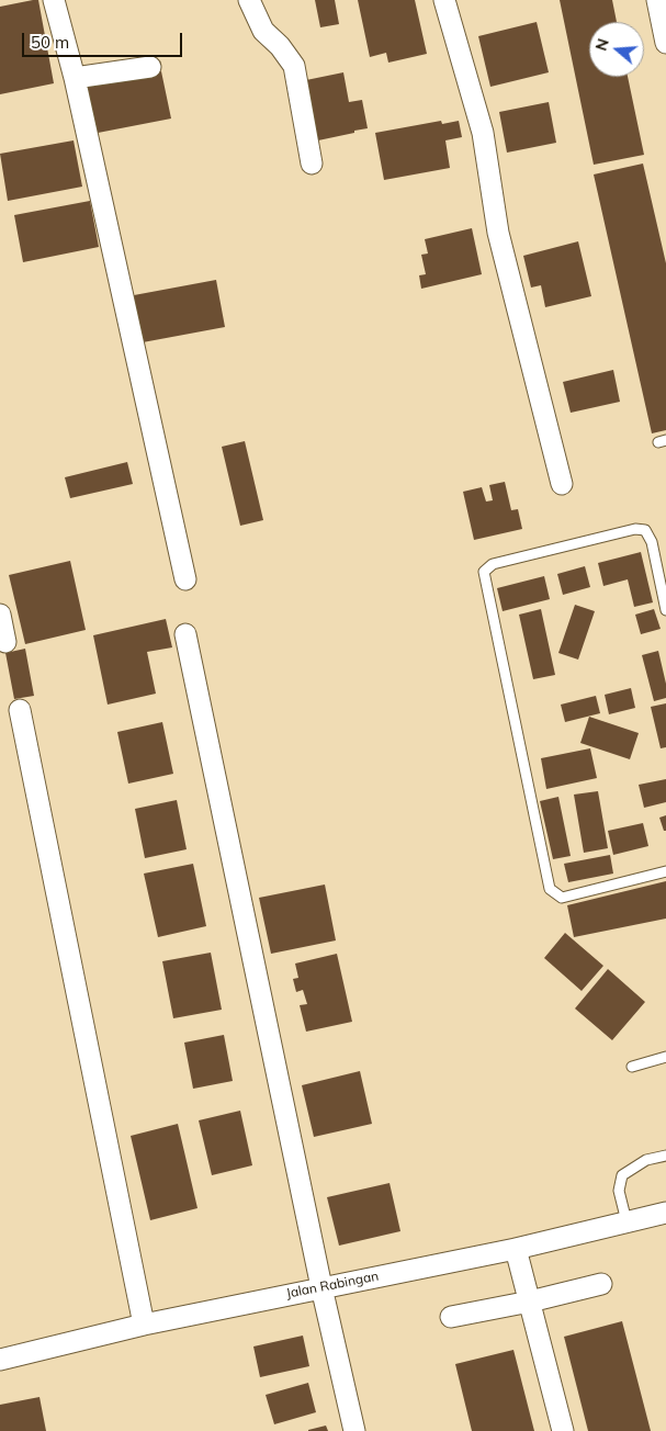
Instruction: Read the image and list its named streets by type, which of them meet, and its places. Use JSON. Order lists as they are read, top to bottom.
{
  "streets": {
    "street": ["Jalan Rabingan"]
  },
  "scale_bar": "50 m",
  "north": "left"
}
